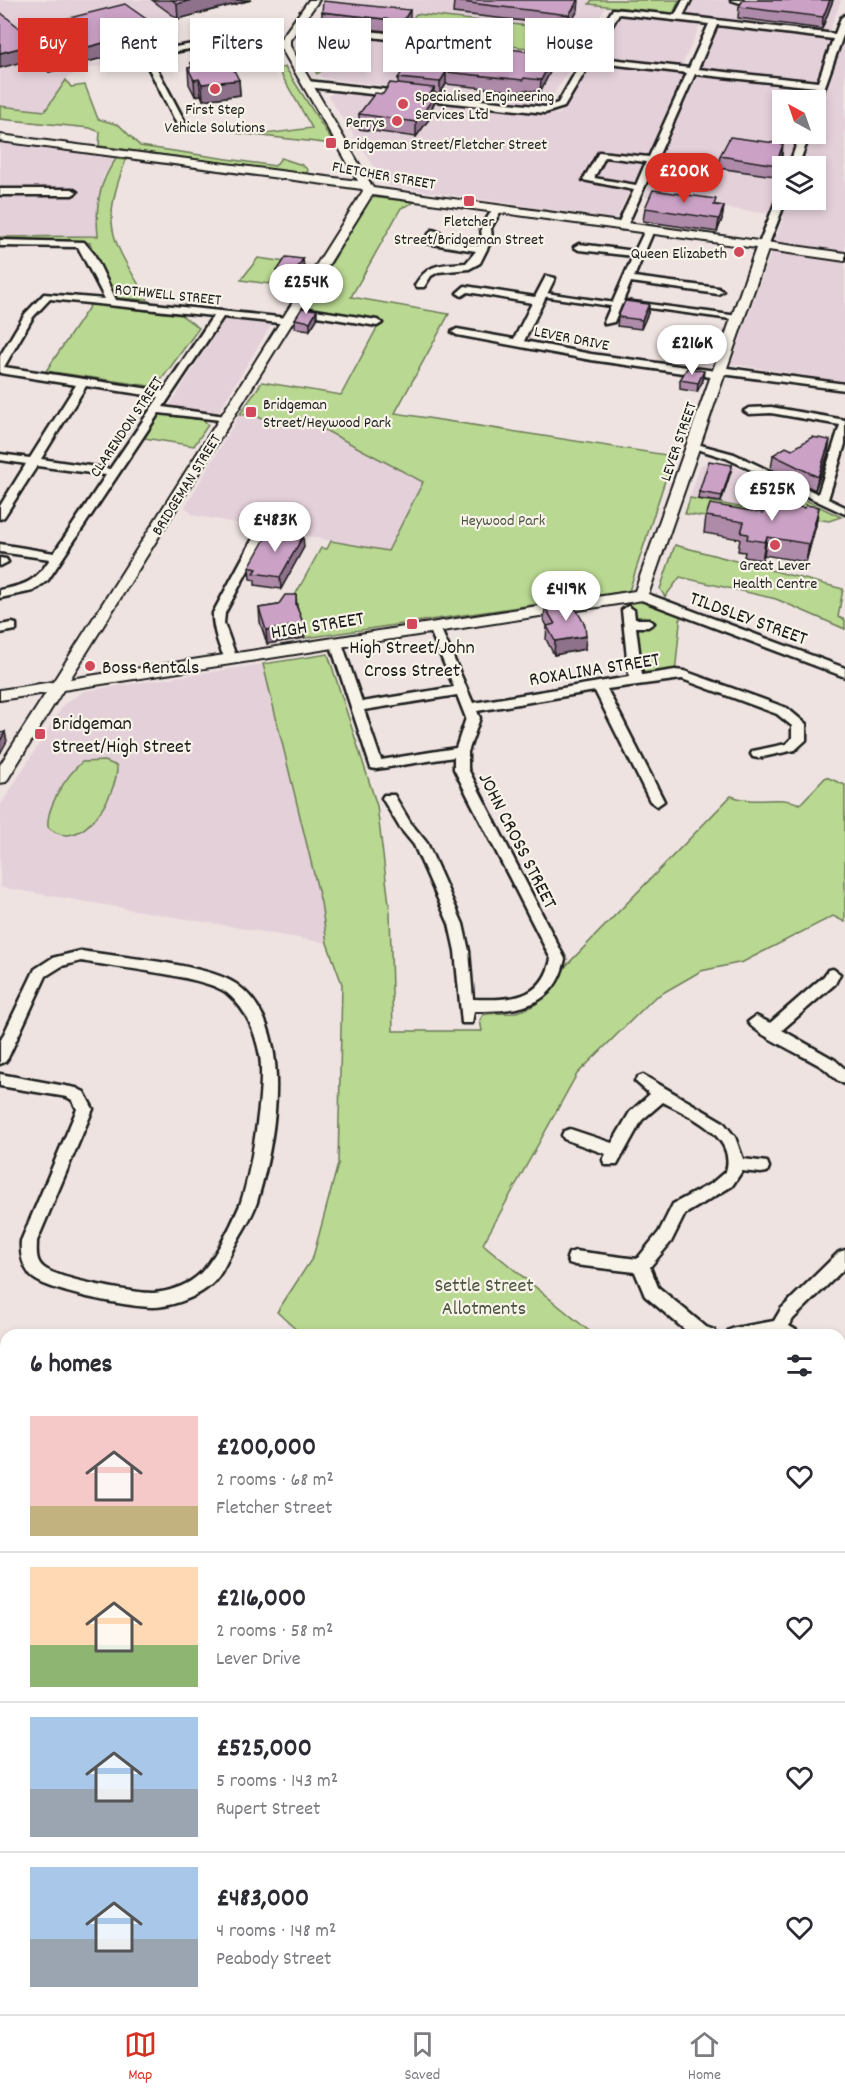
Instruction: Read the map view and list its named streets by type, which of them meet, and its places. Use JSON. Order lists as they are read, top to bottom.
{
  "streets": {
    "street": [
      "FLETCHER STREET",
      "ROTHWELL STREET",
      "LEVER DRIVE",
      "CLARENDON STREET",
      "LEVER STREET",
      "BRIDGEMAN STREET",
      "TILDSLEY STREET",
      "HIGH STREET",
      "ROXALINA STREET",
      "JOHN CROSS STREET"
    ]
  },
  "crossings": [
    ["FLETCHER STREET", "LEVER STREET"],
    ["FLETCHER STREET", "BRIDGEMAN STREET"],
    ["ROTHWELL STREET", "CLARENDON STREET"],
    ["ROTHWELL STREET", "BRIDGEMAN STREET"],
    ["LEVER DRIVE", "LEVER STREET"],
    ["LEVER STREET", "TILDSLEY STREET"],
    ["LEVER STREET", "HIGH STREET"],
    ["BRIDGEMAN STREET", "HIGH STREET"],
    ["TILDSLEY STREET", "HIGH STREET"]
  ],
  "parks": ["Heywood Park", "Settle Street Allotments"],
  "places": {
    "other": [
      "First Step Vehicle Solutions",
      "Specialised Engineering Services Ltd",
      "Perrys",
      "Queen Elizabeth",
      "Great Lever Health Centre",
      "Boss Rentals"
    ],
    "transit": [
      "Bridgeman Street/Fletcher Street",
      "Fletcher Street/Bridgeman Street",
      "Bridgeman Street/Heywood Park",
      "High Street/John Cross Street",
      "Bridgeman Street/High Street"
    ]
  },
  "north": "top left",
  "page": {
    "chip": [
      "Buy",
      "Rent",
      "Filters",
      "New",
      "Apartment",
      "House"
    ],
    "price": [
      "£200K",
      "£254K",
      "£216K",
      "£525K",
      "£483K",
      "£419K"
    ],
    "heading": "6 homes",
    "list": [
      {
        "name": "£200,000",
        "note": "2 rooms · 68 m² · Fletcher Street"
      },
      {
        "name": "£216,000",
        "note": "2 rooms · 58 m² · Lever Drive"
      },
      {
        "name": "£525,000",
        "note": "5 rooms · 143 m² · Rupert Street"
      },
      {
        "name": "£483,000",
        "note": "4 rooms · 148 m² · Peabody Street"
      }
    ],
    "tabs": ["Map", "Saved", "Home"]
  }
}
